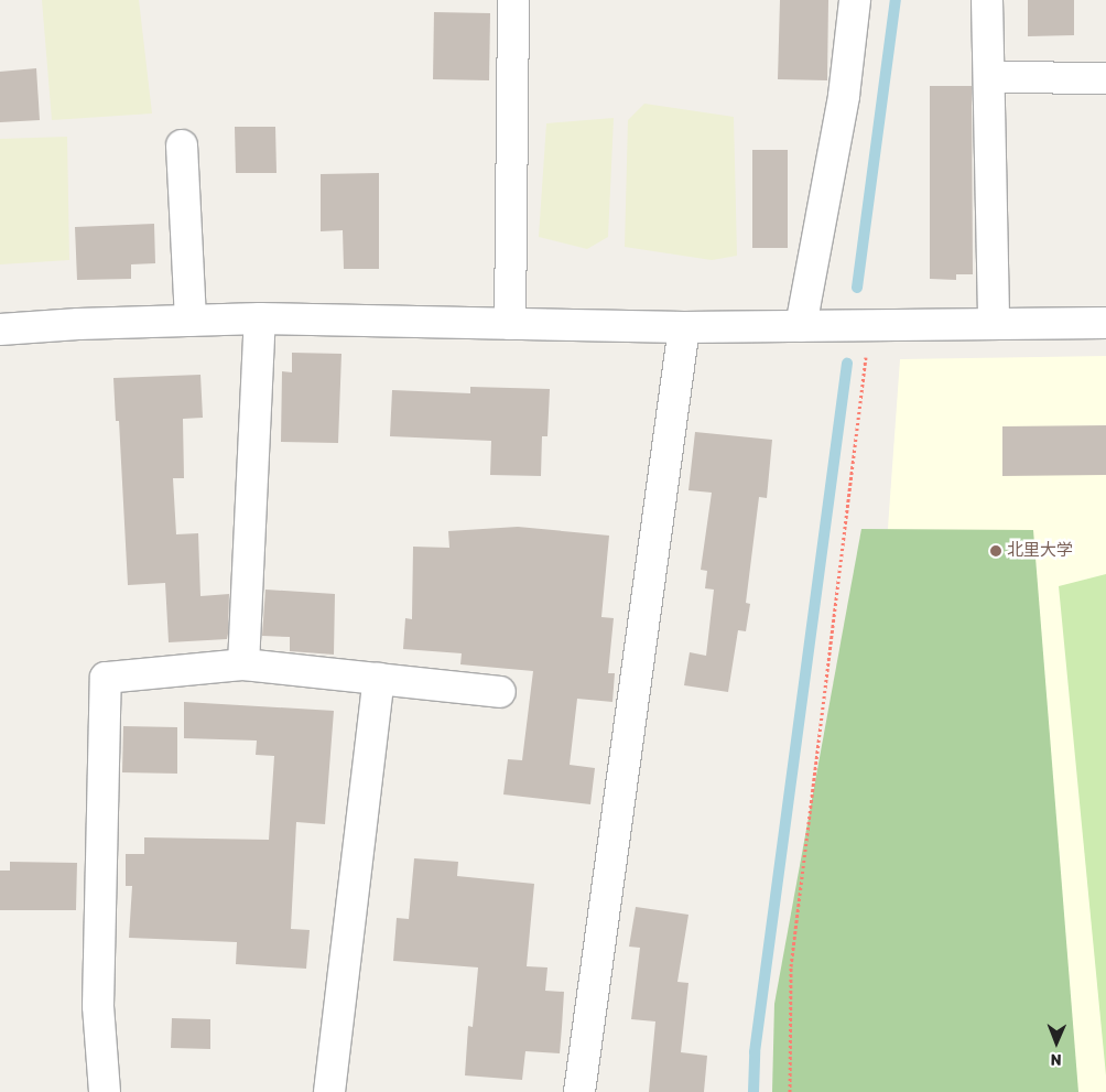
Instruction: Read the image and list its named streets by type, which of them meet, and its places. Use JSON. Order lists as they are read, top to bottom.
{
  "places": ["北里大学"],
  "north": "bottom"
}
